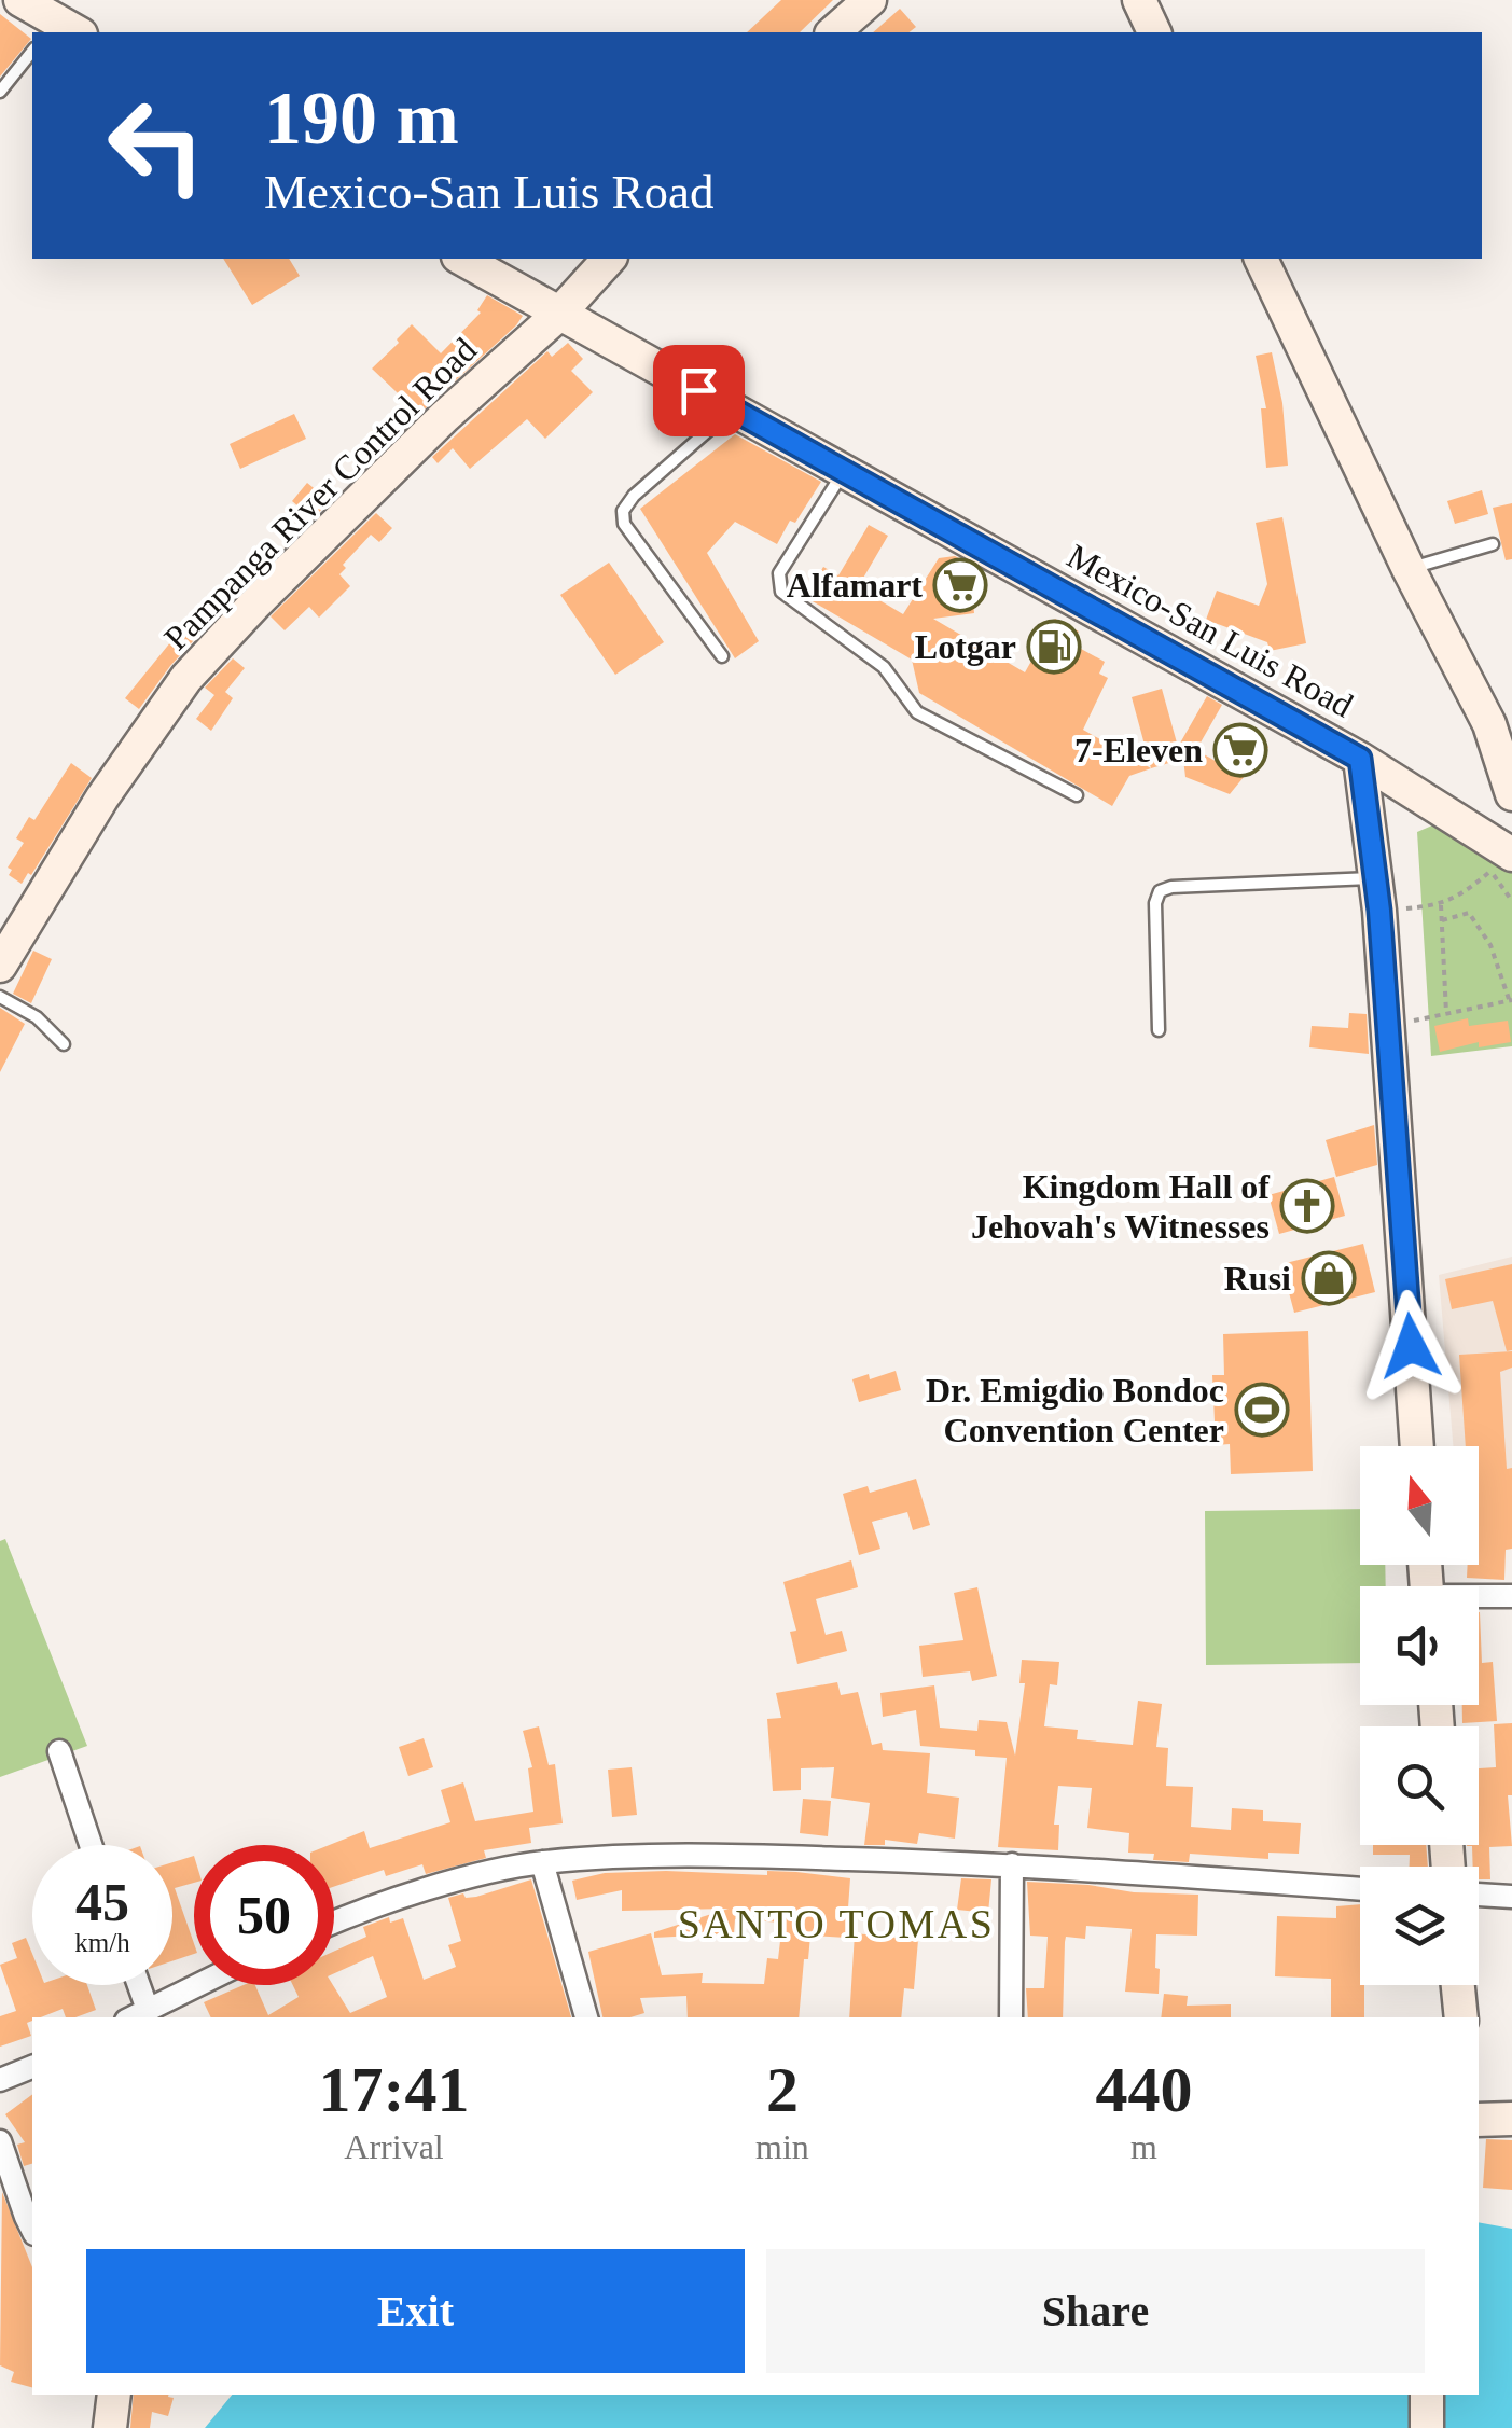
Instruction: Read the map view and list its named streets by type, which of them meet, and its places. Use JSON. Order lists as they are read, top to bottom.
{
  "streets": {
    "main road": ["Pampanga River Control Road", "Mexico-San Luis Road"]
  },
  "crossings": [
    ["Pampanga River Control Road", "Mexico-San Luis Road"]
  ],
  "districts": ["SANTO TOMAS"],
  "places": {
    "supermarket": ["Alfamart", "7-Eleven"],
    "fuel station": ["Lotgar"],
    "church": ["Kingdom Hall of Jehovah's Witnesses"],
    "shop": ["Rusi"],
    "sports": ["Dr. Emigdio Bondoc Convention Center"]
  },
  "north": "top",
  "page": {
    "turn": ["190 m", "Mexico-San Luis Road"],
    "speed": "45 km/h",
    "limit": "50",
    "eta": [
      "17:41",
      "Arrival",
      "2",
      "min",
      "440",
      "m"
    ],
    "buttons": ["Exit", "Share"]
  }
}
